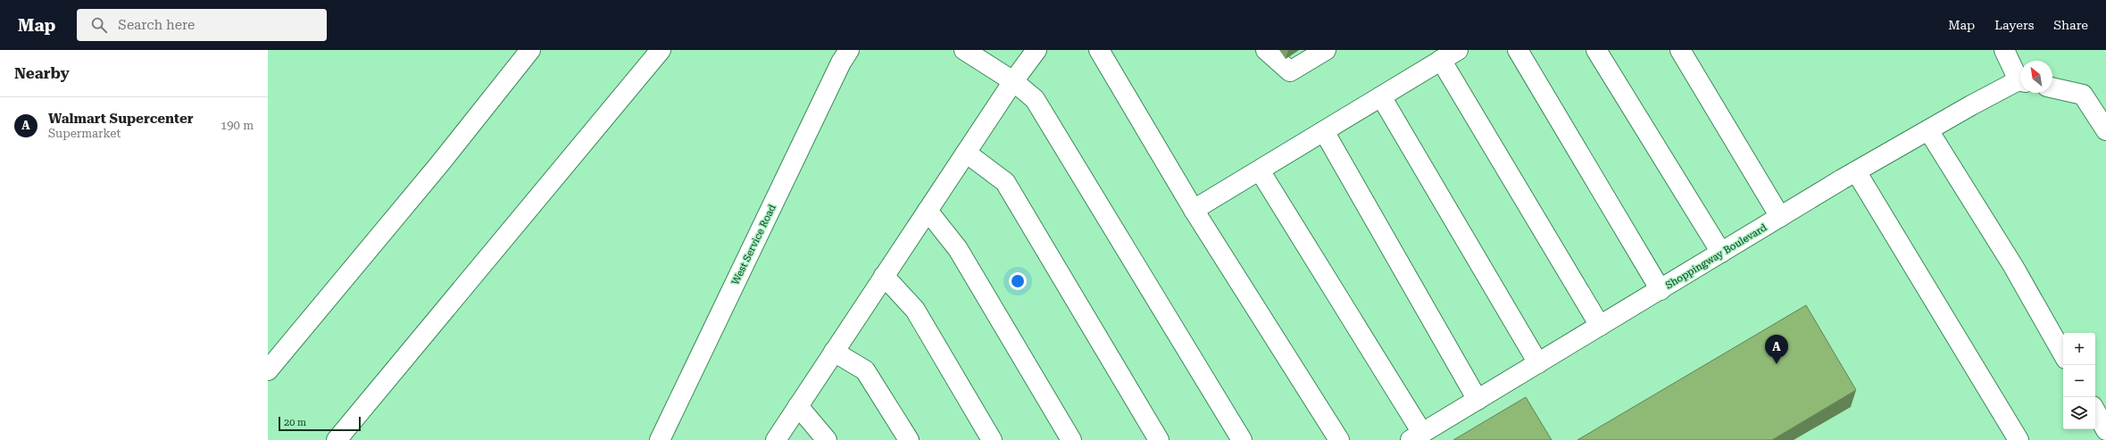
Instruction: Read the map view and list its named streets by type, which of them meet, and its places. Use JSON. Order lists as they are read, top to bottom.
{
  "streets": {
    "main road": ["West Service Road", "Shoppingway Boulevard"]
  },
  "scale_bar": "20 m",
  "north": "top left",
  "page": {
    "header": "Map",
    "search": "Search here",
    "nav": ["Map", "Layers", "Share"],
    "heading": "Nearby",
    "list": [
      {
        "mark": "A",
        "name": "Walmart Supercenter",
        "note": "Supermarket",
        "value": "190 m"
      }
    ],
    "map_buttons": ["+", "−"],
    "pins": "A",
    "scale": "20 m"
  }
}
